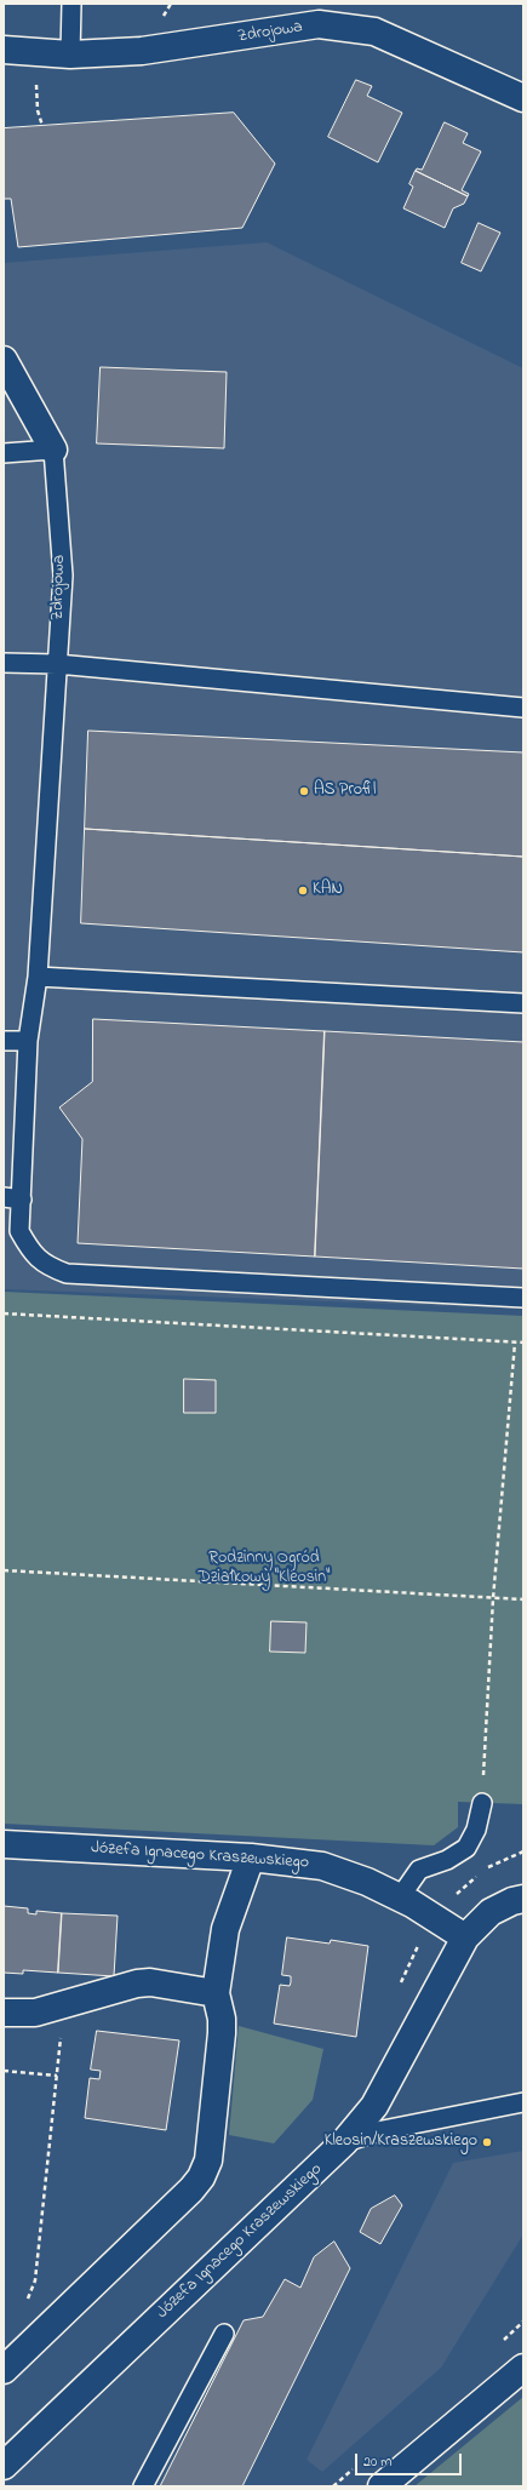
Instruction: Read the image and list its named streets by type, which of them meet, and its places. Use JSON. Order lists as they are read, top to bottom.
{
  "streets": {
    "street": ["Zdrojowa", "Józefa Ignacego Kraszewskiego"]
  },
  "parks": ["Rodzinny Ogród Działkowy \"Kleosin\""],
  "places": ["AS Profil", "KAN", "Kleosin/Kraszewskiego"],
  "scale_bar": "20 m"
}
